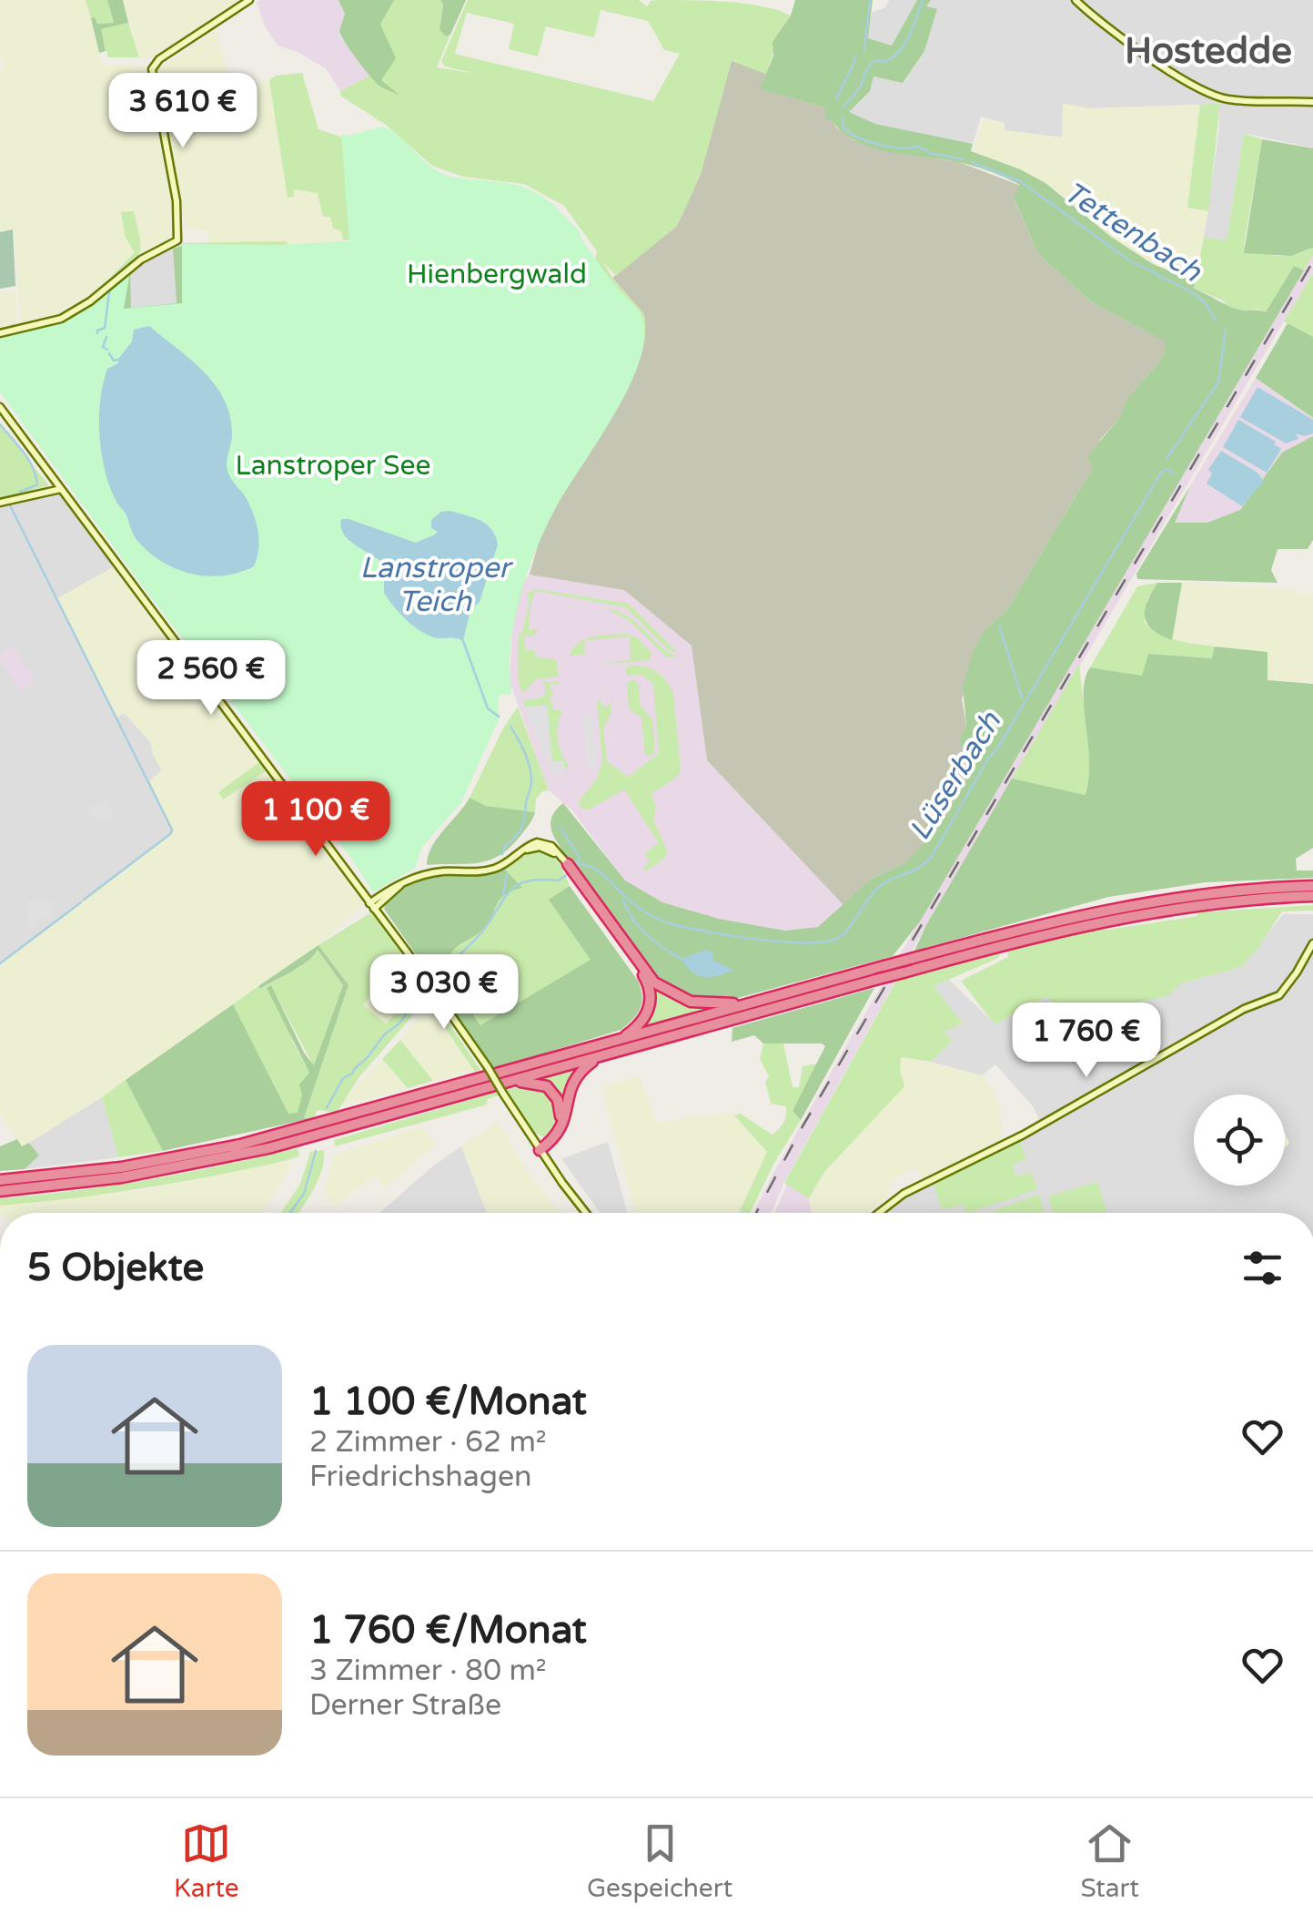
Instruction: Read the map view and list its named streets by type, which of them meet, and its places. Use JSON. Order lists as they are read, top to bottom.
{
  "districts": ["Hostedde"],
  "water": ["Tettenbach", "Lanstroper Teich", "Lüserbach"],
  "parks": ["Hienbergwald", "Lanstroper See"],
  "page": {
    "price": [
      "3 610 €",
      "2 560 €",
      "1 100 €",
      "3 030 €",
      "1 760 €"
    ],
    "heading": "5 Objekte",
    "list": [
      {
        "name": "1 100 €/Monat",
        "note": "2 Zimmer · 62 m² · Friedrichshagen"
      },
      {
        "name": "1 760 €/Monat",
        "note": "3 Zimmer · 80 m² · Derner Straße"
      }
    ],
    "tabs": ["Karte", "Gespeichert", "Start"]
  }
}
